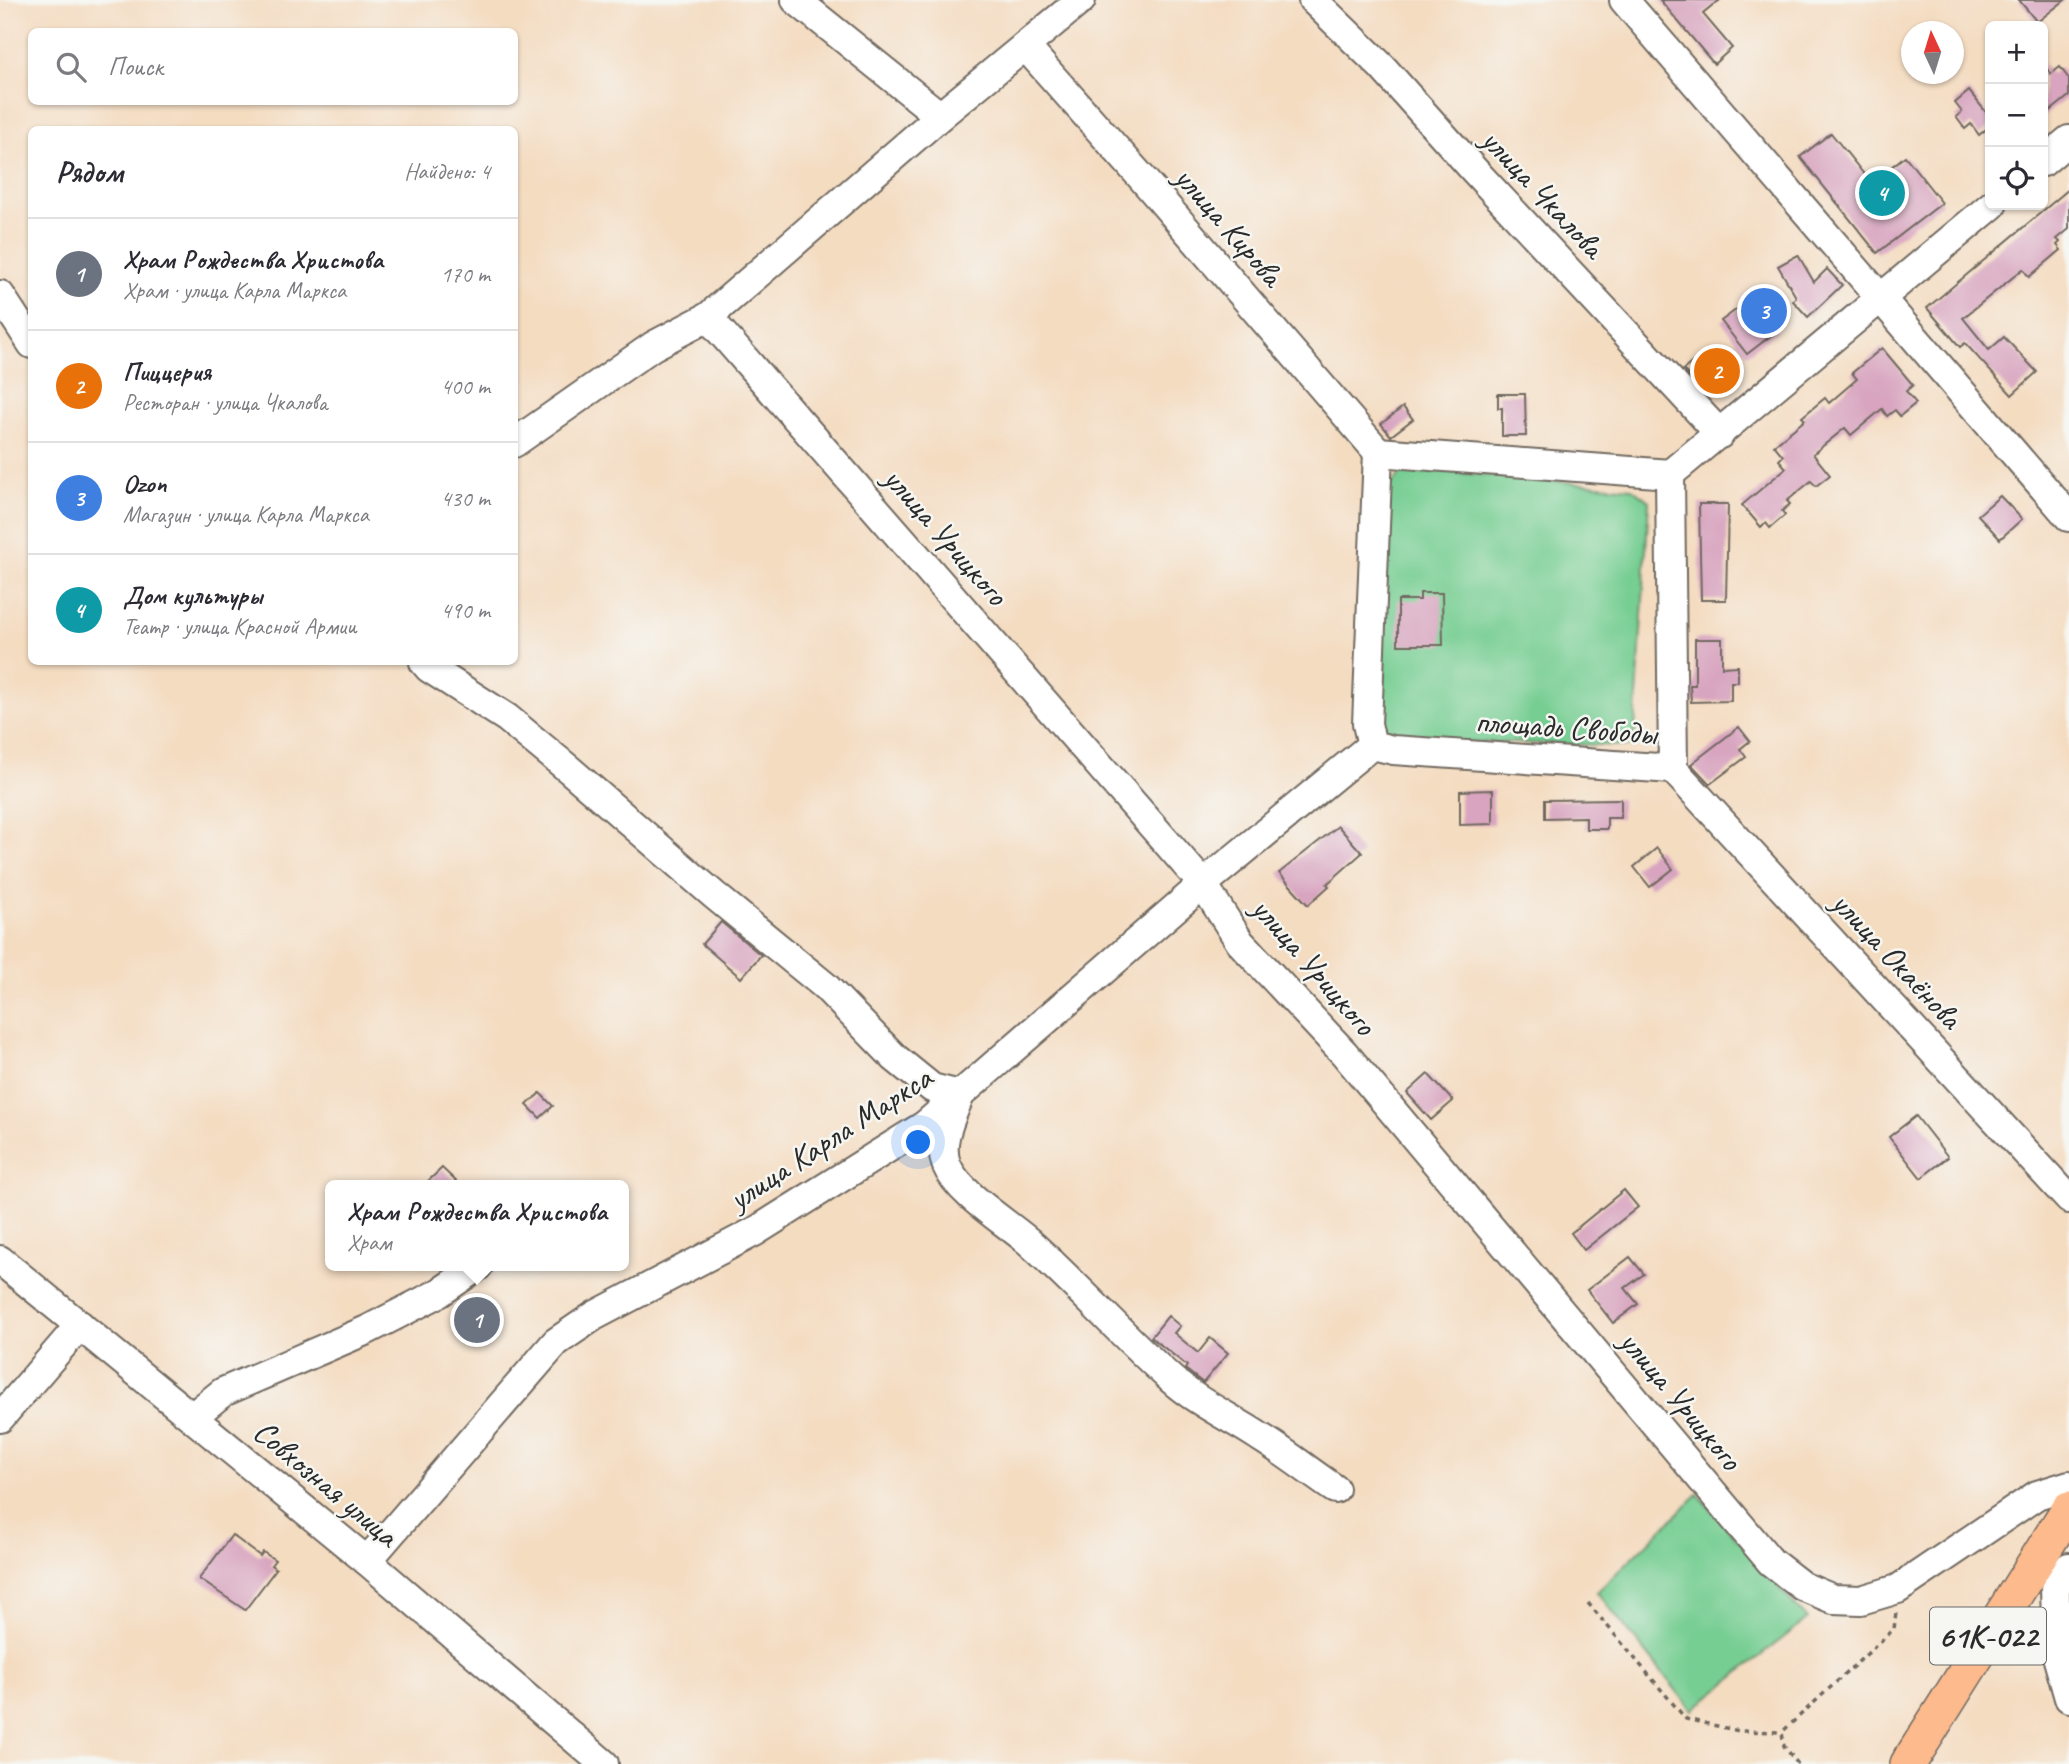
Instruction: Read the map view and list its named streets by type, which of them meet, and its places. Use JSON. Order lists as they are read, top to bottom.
{
  "streets": {
    "main road": ["61К-022"],
    "street": [
      "улица Чкалова",
      "улица Кирова",
      "улица Урицкого",
      "площадь Свободы",
      "улица Окаёнова",
      "улица Карла Маркса",
      "Совхозная улица"
    ]
  },
  "crossings": [
    ["улица Урицкого", "улица Карла Маркса"],
    ["площадь Свободы", "улица Окаёнова"],
    ["площадь Свободы", "улица Карла Маркса"],
    ["улица Карла Маркса", "Совхозная улица"]
  ],
  "north": "top",
  "page": {
    "map_buttons": ["+", "−"],
    "search": "Поиск",
    "heading": ["Рядом", "Найдено: 4"],
    "pins": [
      "4",
      "3",
      "2",
      "1"
    ],
    "list": [
      {
        "mark": "1",
        "name": "Храм Рождества Христова",
        "note": "Храм · улица Карла Маркса",
        "value": "170 m"
      },
      {
        "mark": "2",
        "name": "Пиццерия",
        "note": "Ресторан · улица Чкалова",
        "value": "400 m"
      },
      {
        "mark": "3",
        "name": "Ozon",
        "note": "Магазин · улица Карла Маркса",
        "value": "430 m"
      },
      {
        "mark": "4",
        "name": "Дом культуры",
        "note": "Театр · улица Красной Армии",
        "value": "490 m"
      }
    ],
    "popup": ["Храм Рождества Христова", "Храм"]
  }
}
